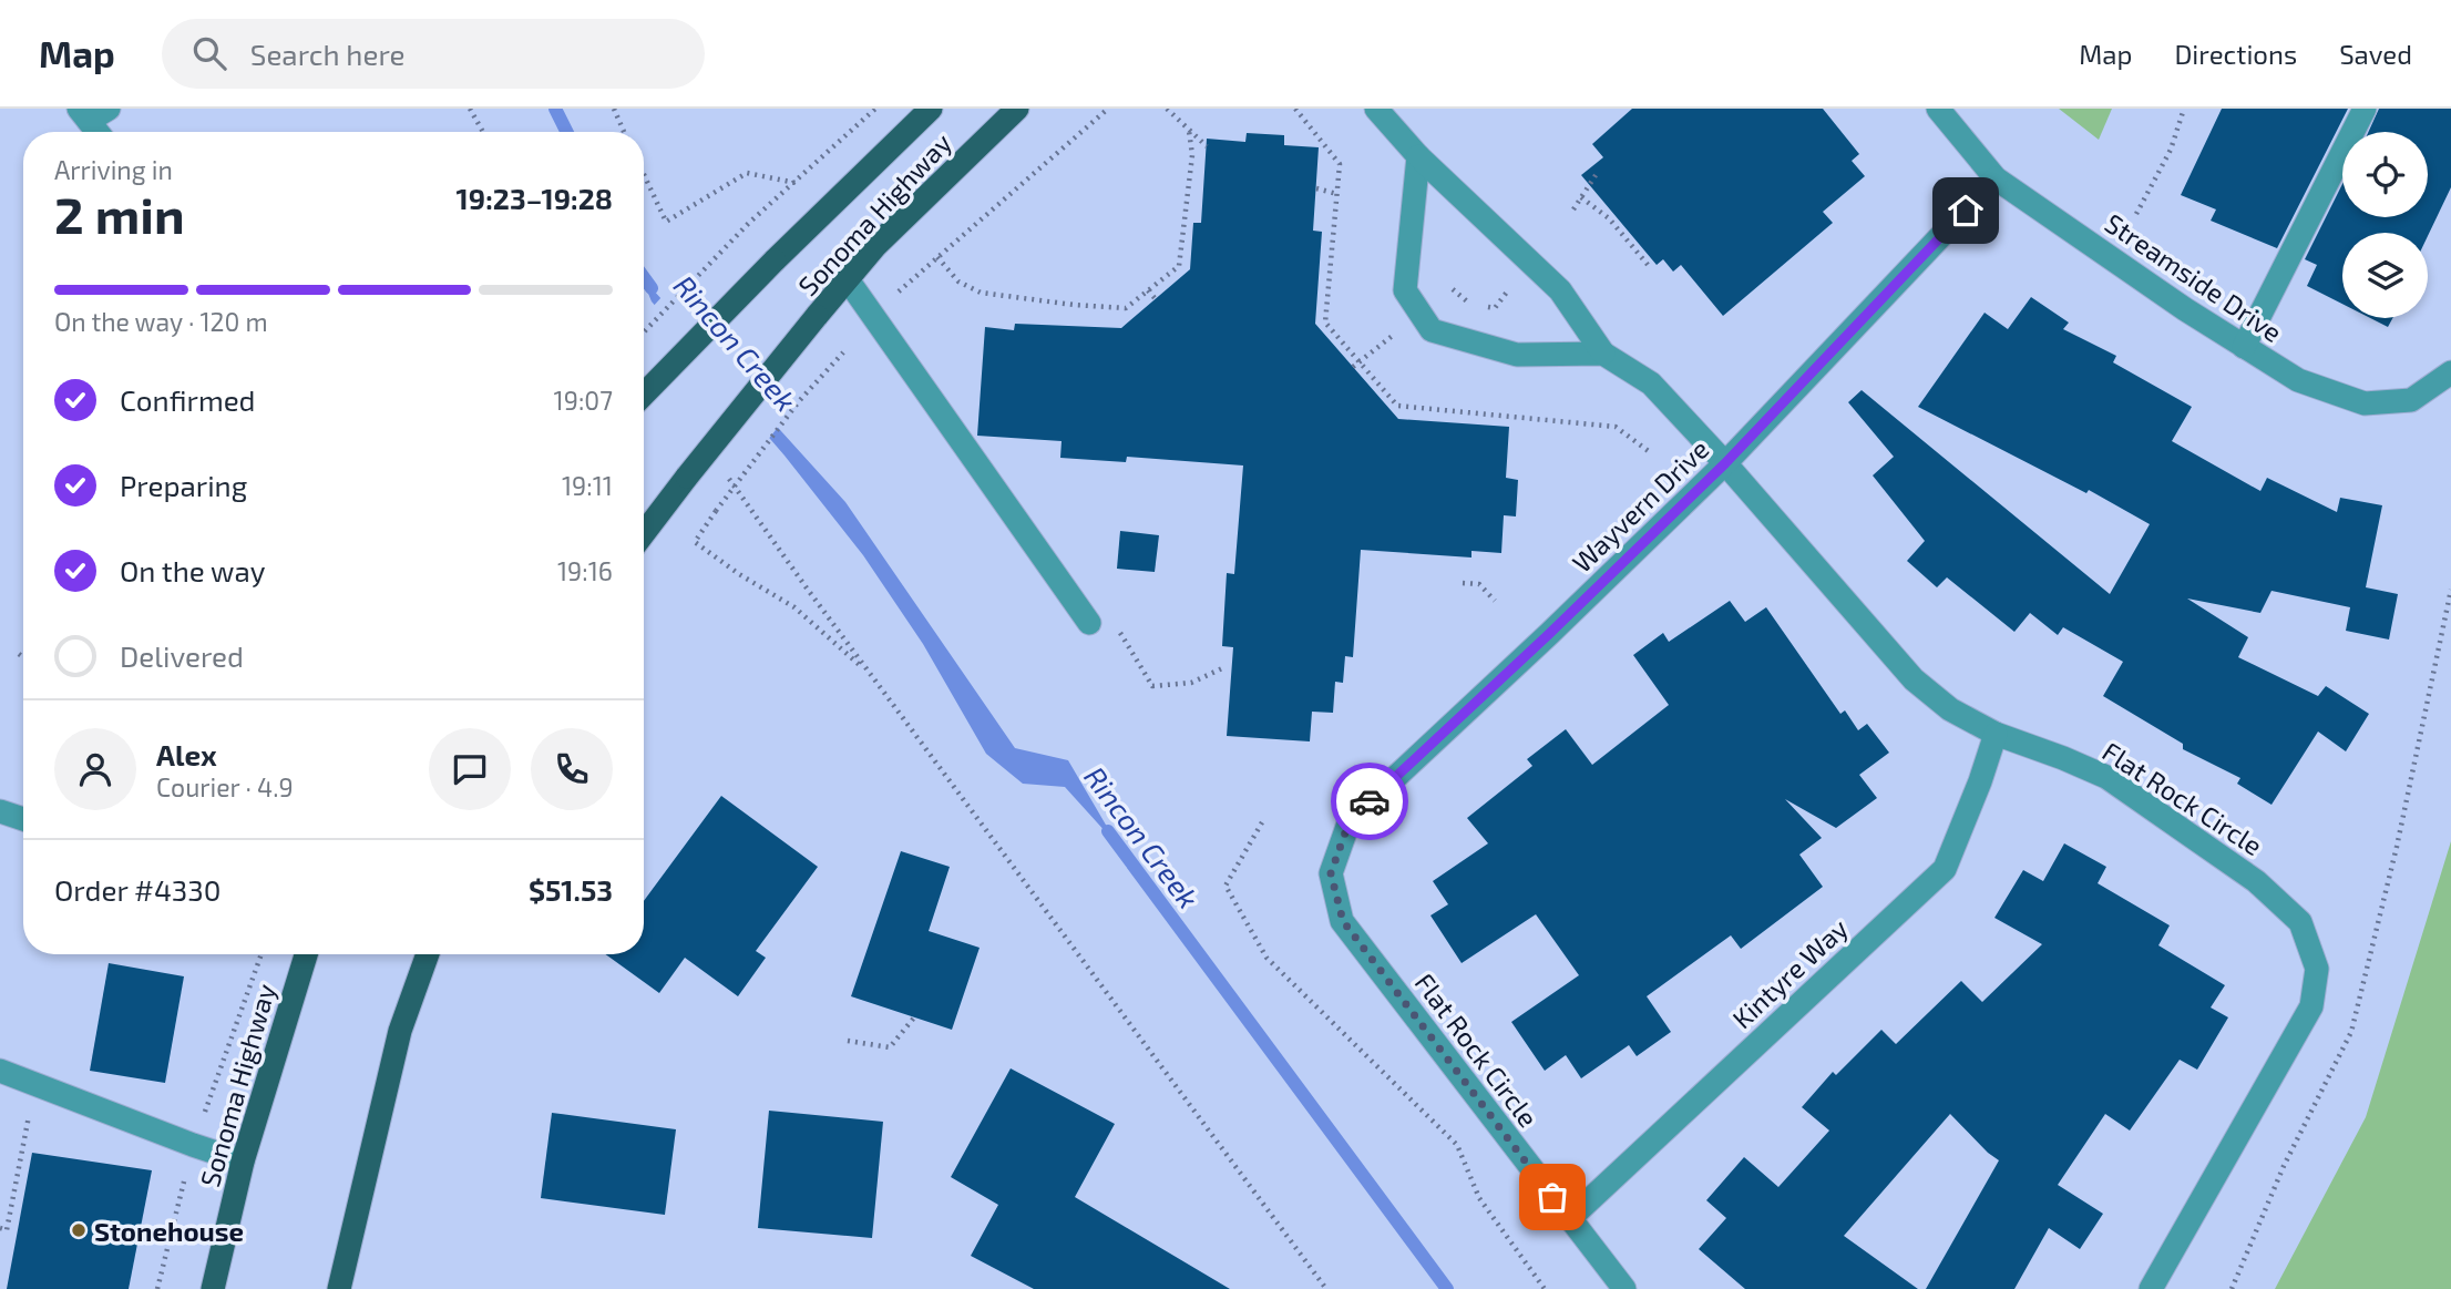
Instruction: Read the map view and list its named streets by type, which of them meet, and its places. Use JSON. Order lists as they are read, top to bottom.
{
  "streets": {
    "main road": ["Sonoma Highway"],
    "street": [
      "Streamside Drive",
      "Wayvern Drive",
      "Flat Rock Circle",
      "Kintyre Way"
    ]
  },
  "crossings": [
    ["Streamside Drive", "Wayvern Drive"],
    ["Wayvern Drive", "Flat Rock Circle"],
    ["Flat Rock Circle", "Kintyre Way"]
  ],
  "water": ["Rincon Creek"],
  "places": ["Stonehouse"],
  "page": {
    "header": "Map",
    "search": "Search here",
    "nav": ["Map", "Directions", "Saved"],
    "heading": ["2 min", "Arriving in", "19:23–19:28"],
    "panel": [
      "Alex",
      "Courier · 4.9",
      "Order #4330",
      "$51.53"
    ],
    "bar": "On the way · 120 m",
    "list": [
      ["Confirmed", "19:07"],
      ["Preparing", "19:11"],
      ["On the way", "19:16"],
      "Delivered"
    ]
  }
}
